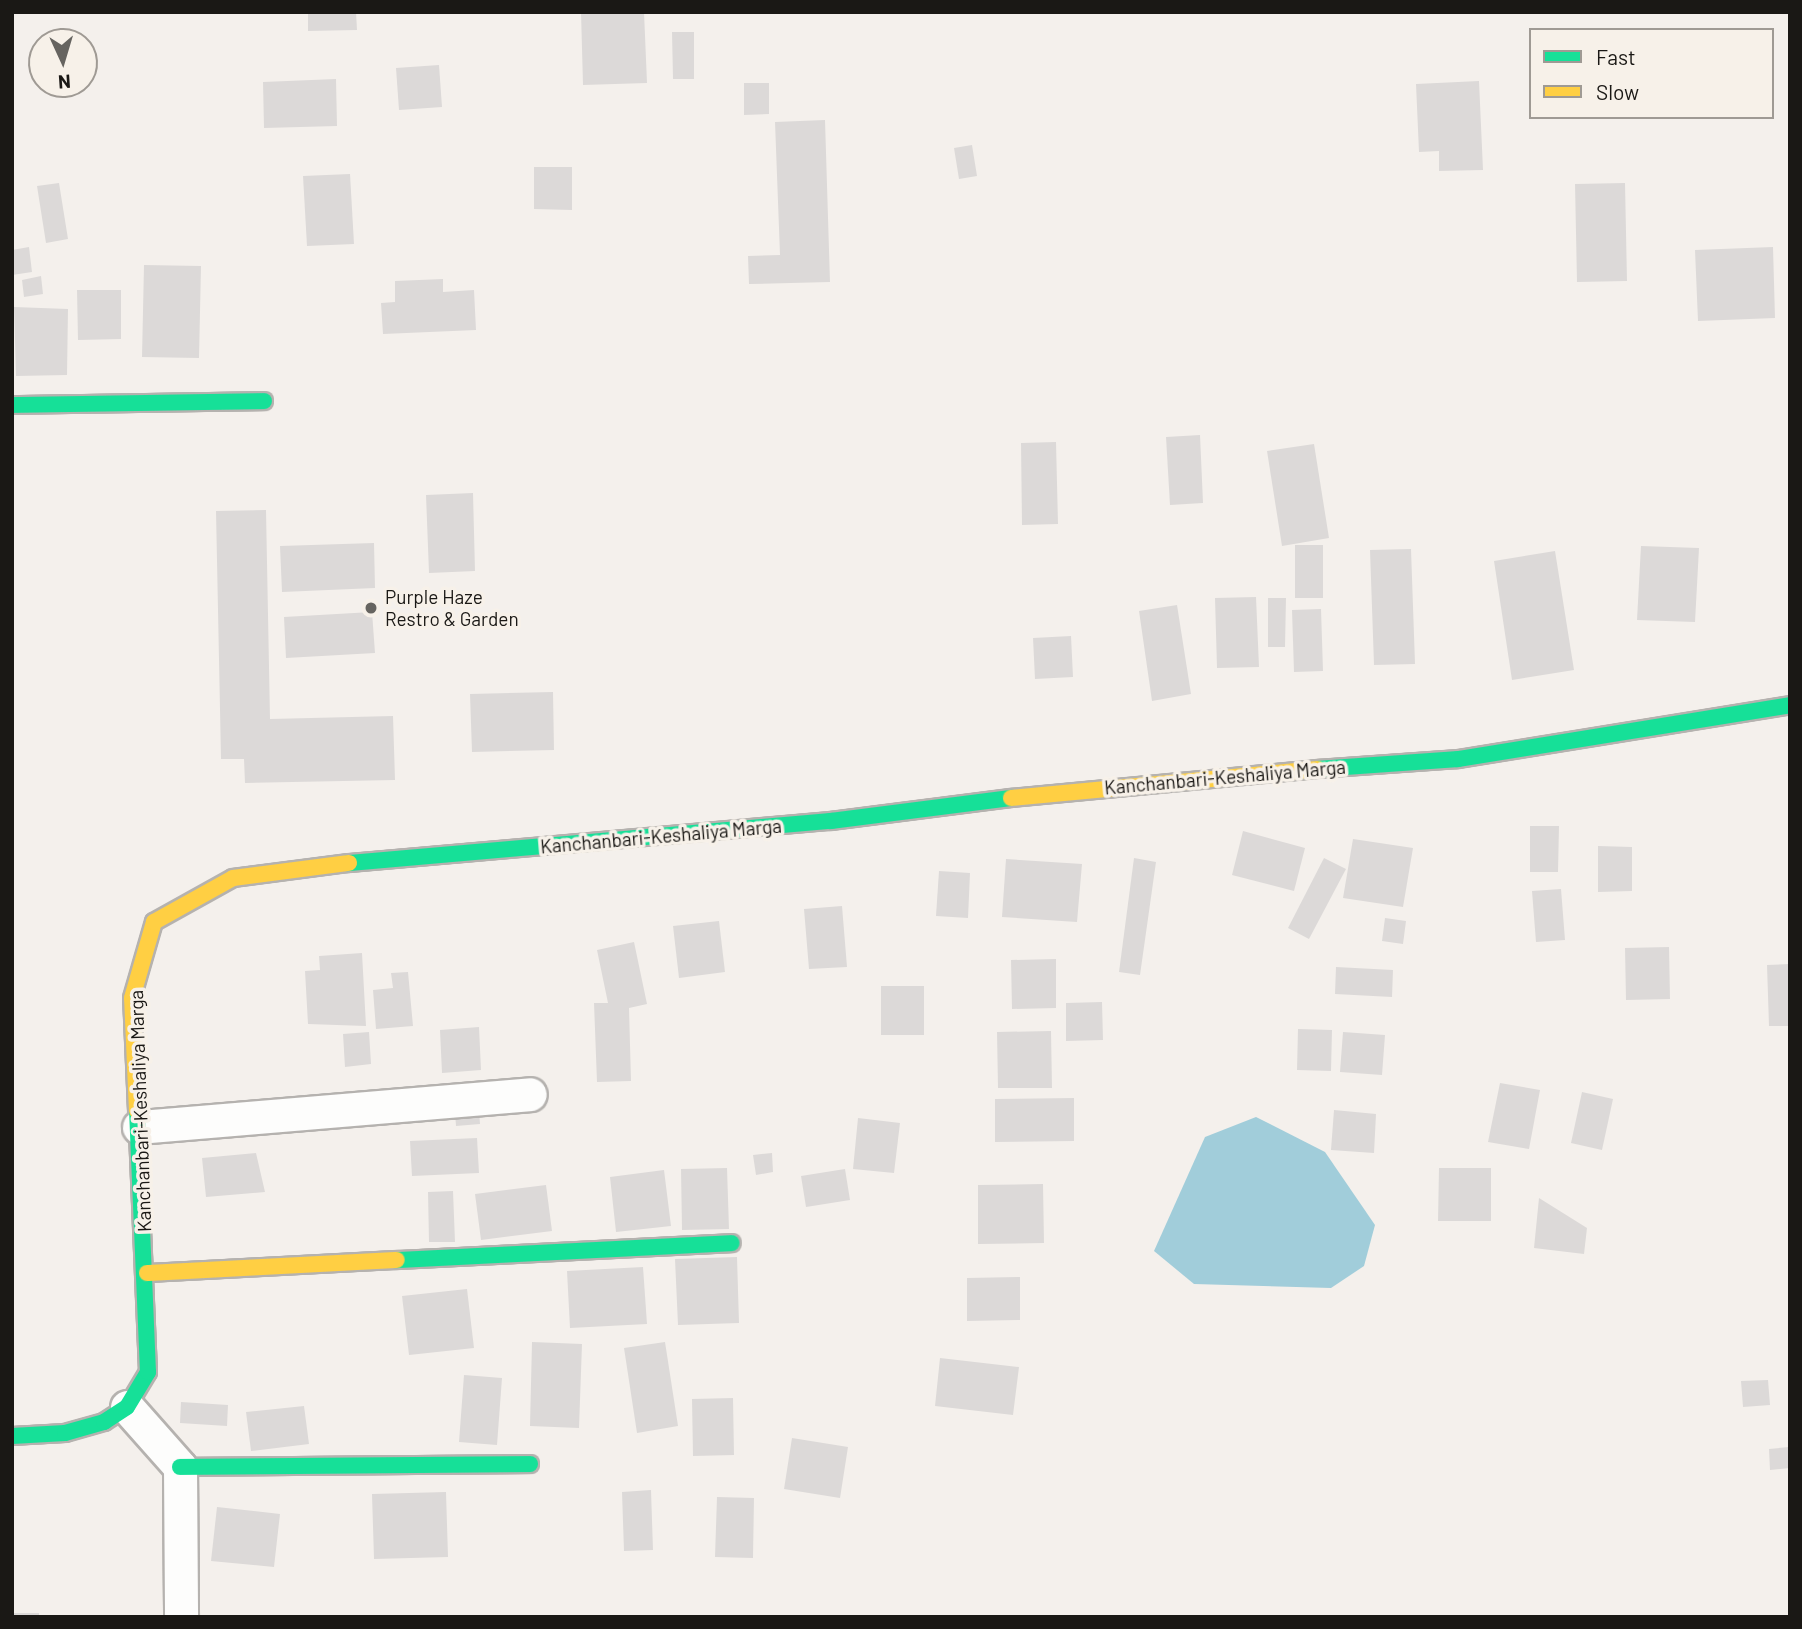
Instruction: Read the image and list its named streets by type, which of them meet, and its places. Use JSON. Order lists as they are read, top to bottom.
{
  "streets": {
    "street": ["Kanchanbari-Keshaliya Marga"]
  },
  "places": ["Purple Haze Restro & Garden"],
  "legend": ["Fast", "Slow"],
  "north": "bottom"
}
